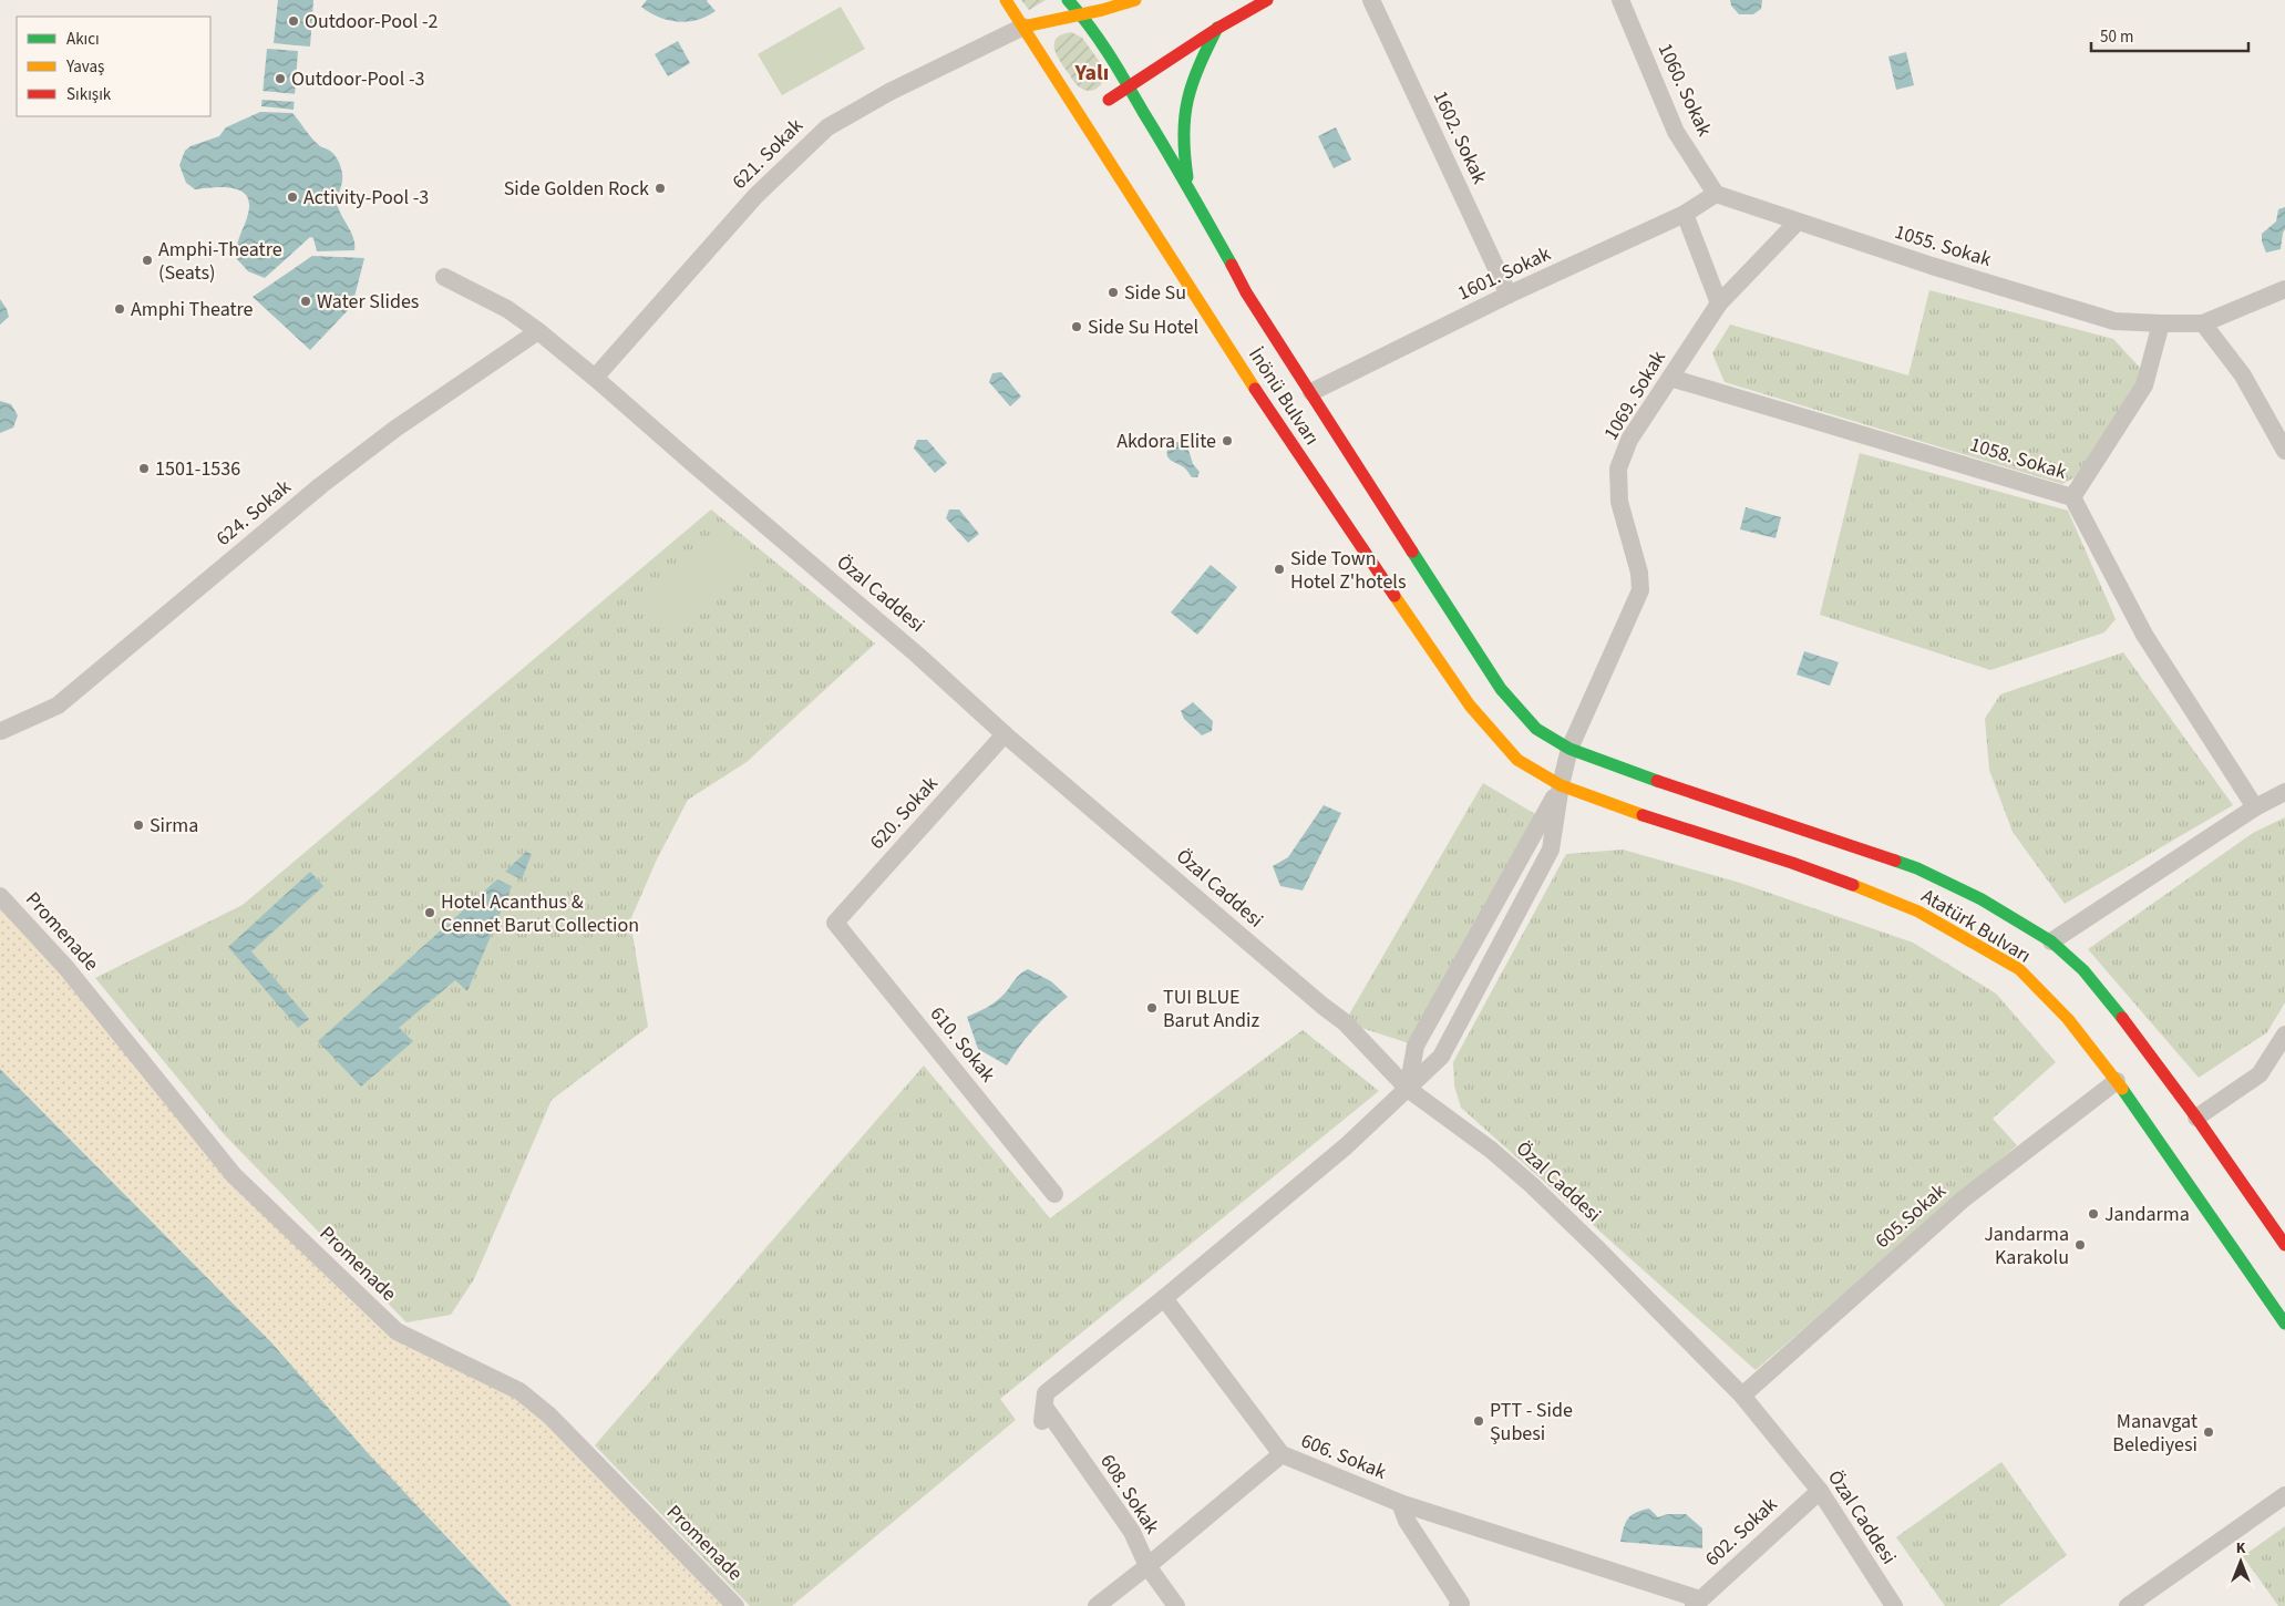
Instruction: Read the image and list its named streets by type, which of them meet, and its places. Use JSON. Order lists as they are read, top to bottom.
{
  "streets": {
    "main road": ["İnönü Bulvarı", "Atatürk Bulvarı"],
    "street": [
      "1060. Sokak",
      "1602. Sokak",
      "621. Sokak",
      "1055. Sokak",
      "1601. Sokak",
      "1069. Sokak",
      "1058. Sokak",
      "624. Sokak",
      "Özal Caddesi",
      "620. Sokak",
      "Promenade",
      "610. Sokak",
      "605.Sokak",
      "606. Sokak",
      "608. Sokak",
      "602. Sokak"
    ]
  },
  "crossings": [
    ["1060. Sokak", "1055. Sokak"],
    ["1060. Sokak", "1601. Sokak"],
    ["1602. Sokak", "1601. Sokak"],
    ["621. Sokak", "İnönü Bulvarı"],
    ["621. Sokak", "Özal Caddesi"],
    ["1055. Sokak", "1601. Sokak"],
    ["1055. Sokak", "1069. Sokak"],
    ["1601. Sokak", "İnönü Bulvarı"],
    ["1069. Sokak", "İnönü Bulvarı"],
    ["1069. Sokak", "1058. Sokak"],
    ["1069. Sokak", "Atatürk Bulvarı"],
    ["İnönü Bulvarı", "Atatürk Bulvarı"],
    ["624. Sokak", "Özal Caddesi"],
    ["Özal Caddesi", "620. Sokak"],
    ["Özal Caddesi", "605.Sokak"],
    ["Özal Caddesi", "602. Sokak"],
    ["620. Sokak", "610. Sokak"],
    ["Atatürk Bulvarı", "605.Sokak"],
    ["606. Sokak", "608. Sokak"]
  ],
  "districts": ["Yalı"],
  "places": [
    "Outdoor-Pool -2",
    "Outdoor-Pool -3",
    "Side Golden Rock",
    "Activity-Pool -3",
    "Amphi-Theatre (Seats)",
    "Side Su",
    "Water Slides",
    "Amphi Theatre",
    "Side Su Hotel",
    "Akdora Elite",
    "1501-1536",
    "Side Town Hotel Z'hotels",
    "Sirma",
    "Hotel Acanthus & Cennet Barut Collection",
    "TUI BLUE Barut Andiz",
    "Jandarma",
    "Jandarma Karakolu",
    "PTT - Side Şubesi",
    "Manavgat Belediyesi"
  ],
  "legend": ["Akıcı", "Yavaş", "Sıkışık"],
  "scale_bar": "50 m",
  "north": "top"
}
